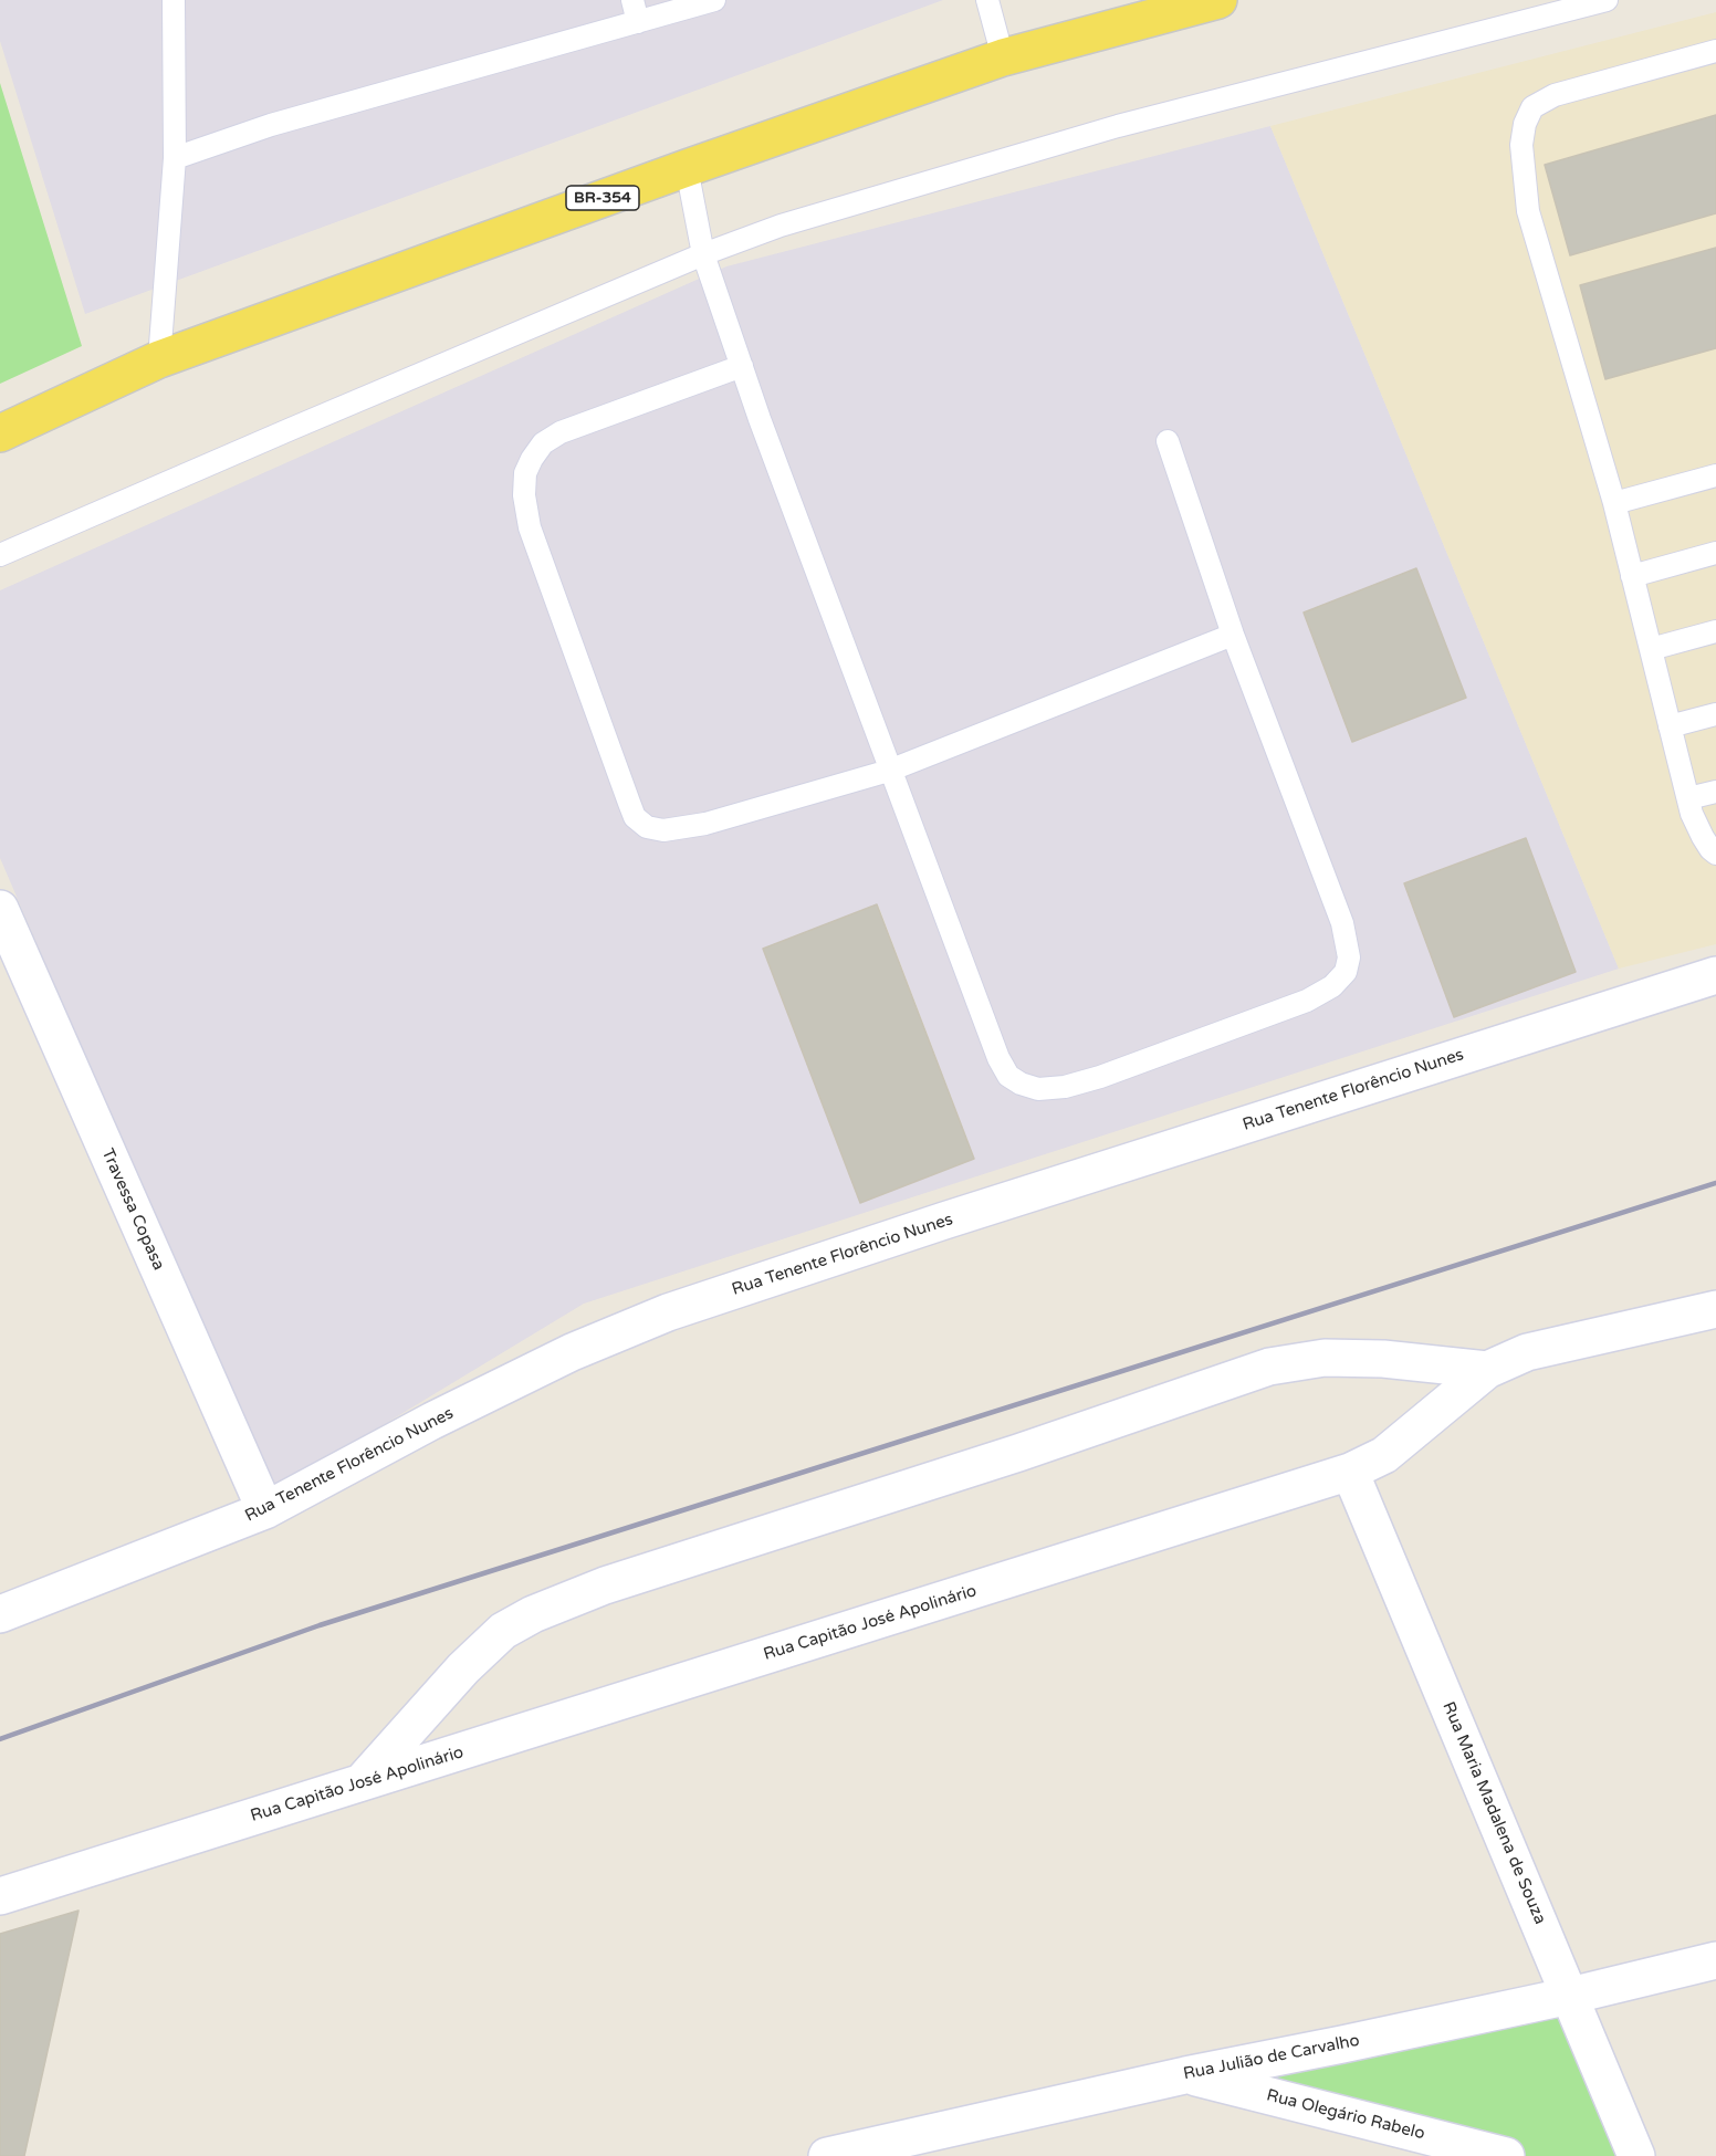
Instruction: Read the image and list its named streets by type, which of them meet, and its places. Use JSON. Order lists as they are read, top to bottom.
{
  "streets": {
    "main road": ["BR-354"],
    "street": [
      "Rua Tenente Florêncio Nunes",
      "Travessa Copasa",
      "Rua Capitão José Apolinário",
      "Rua Maria Madalena de Souza",
      "Rua Julião de Carvalho",
      "Rua Olegário Rabelo"
    ]
  },
  "crossings": [
    ["Rua Tenente Florêncio Nunes", "Travessa Copasa"],
    ["Rua Capitão José Apolinário", "Rua Maria Madalena de Souza"],
    ["Rua Maria Madalena de Souza", "Rua Julião de Carvalho"],
    ["Rua Julião de Carvalho", "Rua Olegário Rabelo"]
  ]
}
